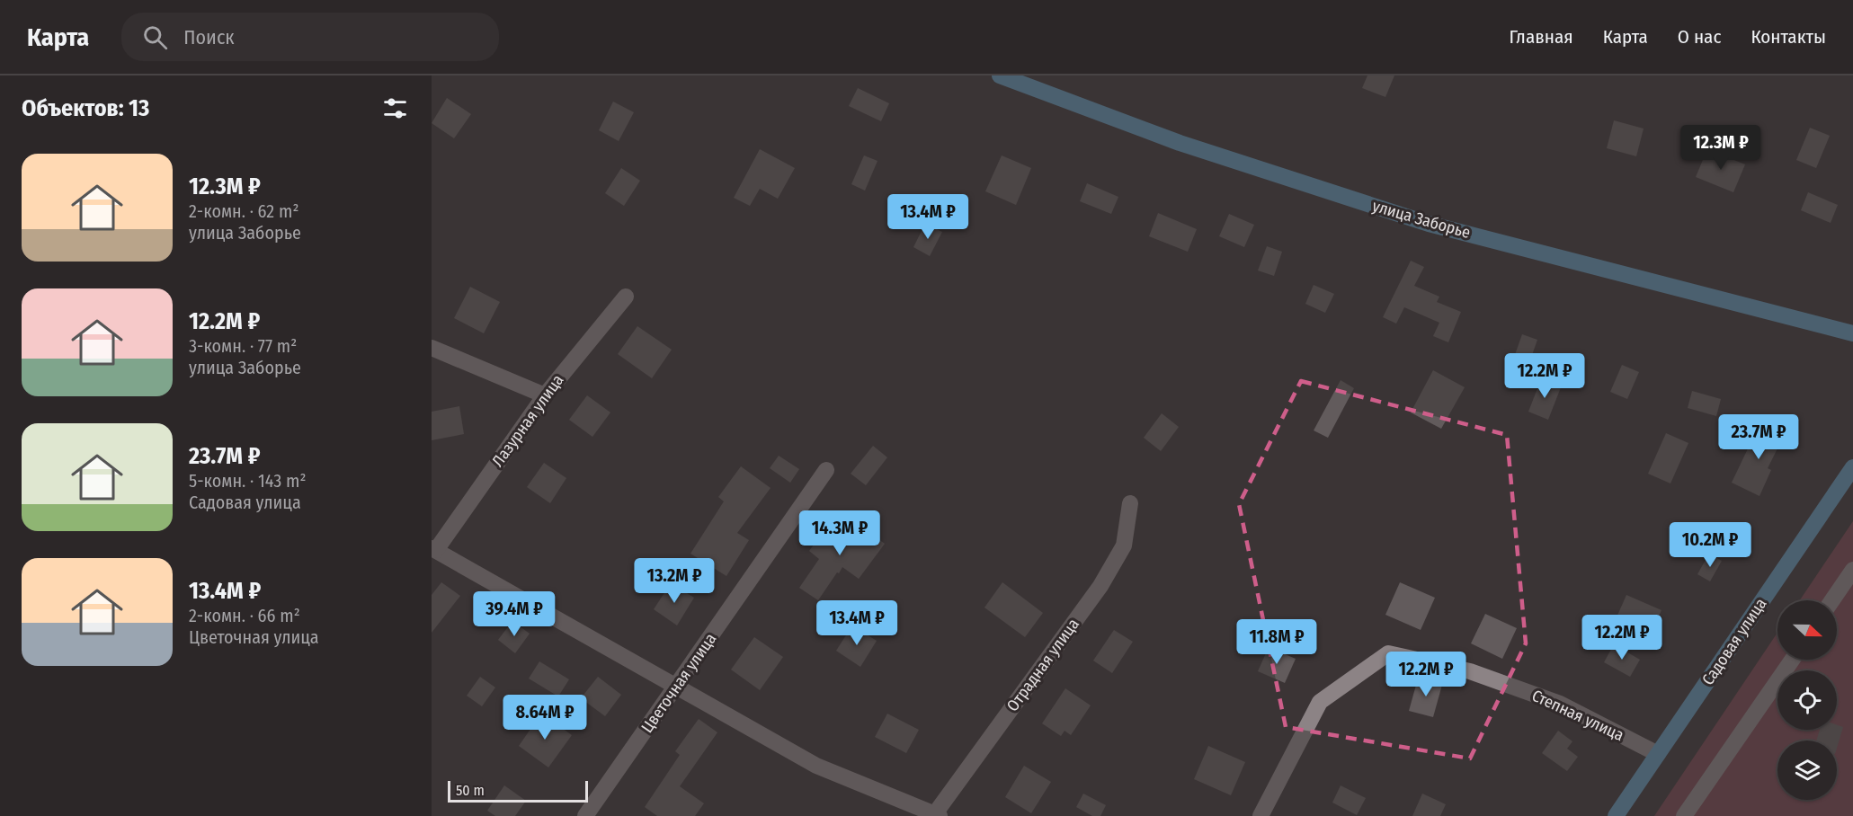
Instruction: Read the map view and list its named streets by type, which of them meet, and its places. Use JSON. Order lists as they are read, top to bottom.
{
  "streets": {
    "main road": ["улица Заборье", "Садовая улица"],
    "street": [
      "Лазурная улица",
      "Отрадная улица",
      "Цветочная улица",
      "Степная улица"
    ]
  },
  "crossings": [
    ["Садовая улица", "Степная улица"]
  ],
  "scale_bar": "50 m",
  "north": "right",
  "page": {
    "header": "Карта",
    "search": "Поиск",
    "nav": [
      "Главная",
      "Карта",
      "О нас",
      "Контакты"
    ],
    "heading": "Объектов: 13",
    "price": [
      "12.3M ₽",
      "13.4M ₽",
      "12.2M ₽",
      "23.7M ₽",
      "14.3M ₽",
      "10.2M ₽",
      "13.2M ₽",
      "39.4M ₽",
      "13.4M ₽",
      "12.2M ₽",
      "11.8M ₽",
      "12.2M ₽",
      "8.64M ₽"
    ],
    "list": [
      {
        "name": "12.3M ₽",
        "note": "2-комн. · 62 m² · улица Заборье"
      },
      {
        "name": "12.2M ₽",
        "note": "3-комн. · 77 m² · улица Заборье"
      },
      {
        "name": "23.7M ₽",
        "note": "5-комн. · 143 m² · Садовая улица"
      },
      {
        "name": "13.4M ₽",
        "note": "2-комн. · 66 m² · Цветочная улица"
      }
    ],
    "scale": "50 m"
  }
}
